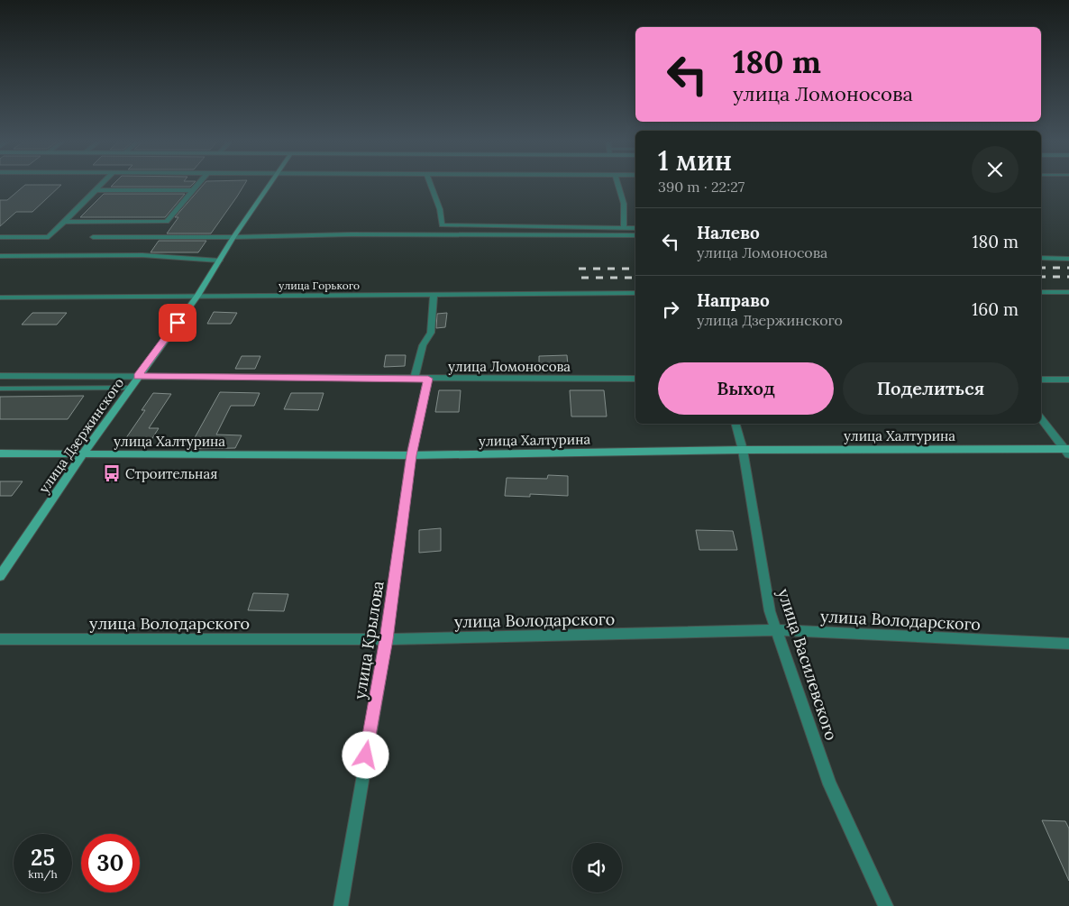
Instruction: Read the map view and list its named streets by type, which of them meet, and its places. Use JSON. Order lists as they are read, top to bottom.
{
  "streets": {
    "street": [
      "улица Горького",
      "улица Ломоносова",
      "улица Дзержинского",
      "улица Халтурина",
      "улица Володарского",
      "улица Крылова",
      "улица Василевского"
    ]
  },
  "crossings": [
    ["улица Горького", "улица Дзержинского"],
    ["улица Ломоносова", "улица Дзержинского"],
    ["улица Ломоносова", "улица Крылова"],
    ["улица Дзержинского", "улица Халтурина"],
    ["улица Халтурина", "улица Крылова"],
    ["улица Халтурина", "улица Василевского"],
    ["улица Володарского", "улица Крылова"],
    ["улица Володарского", "улица Василевского"]
  ],
  "places": {
    "bus stop": ["Строительная"]
  },
  "page": {
    "turn": ["180 m", "улица Ломоносова"],
    "heading": ["1 мин", "390 m · 22:27"],
    "list": [
      {
        "name": "Налево",
        "note": "улица Ломоносова",
        "value": "180 m"
      },
      {
        "name": "Направо",
        "note": "улица Дзержинского",
        "value": "160 m"
      }
    ],
    "buttons": ["Выход", "Поделиться"],
    "speed": "25 km/h",
    "limit": "30"
  }
}
